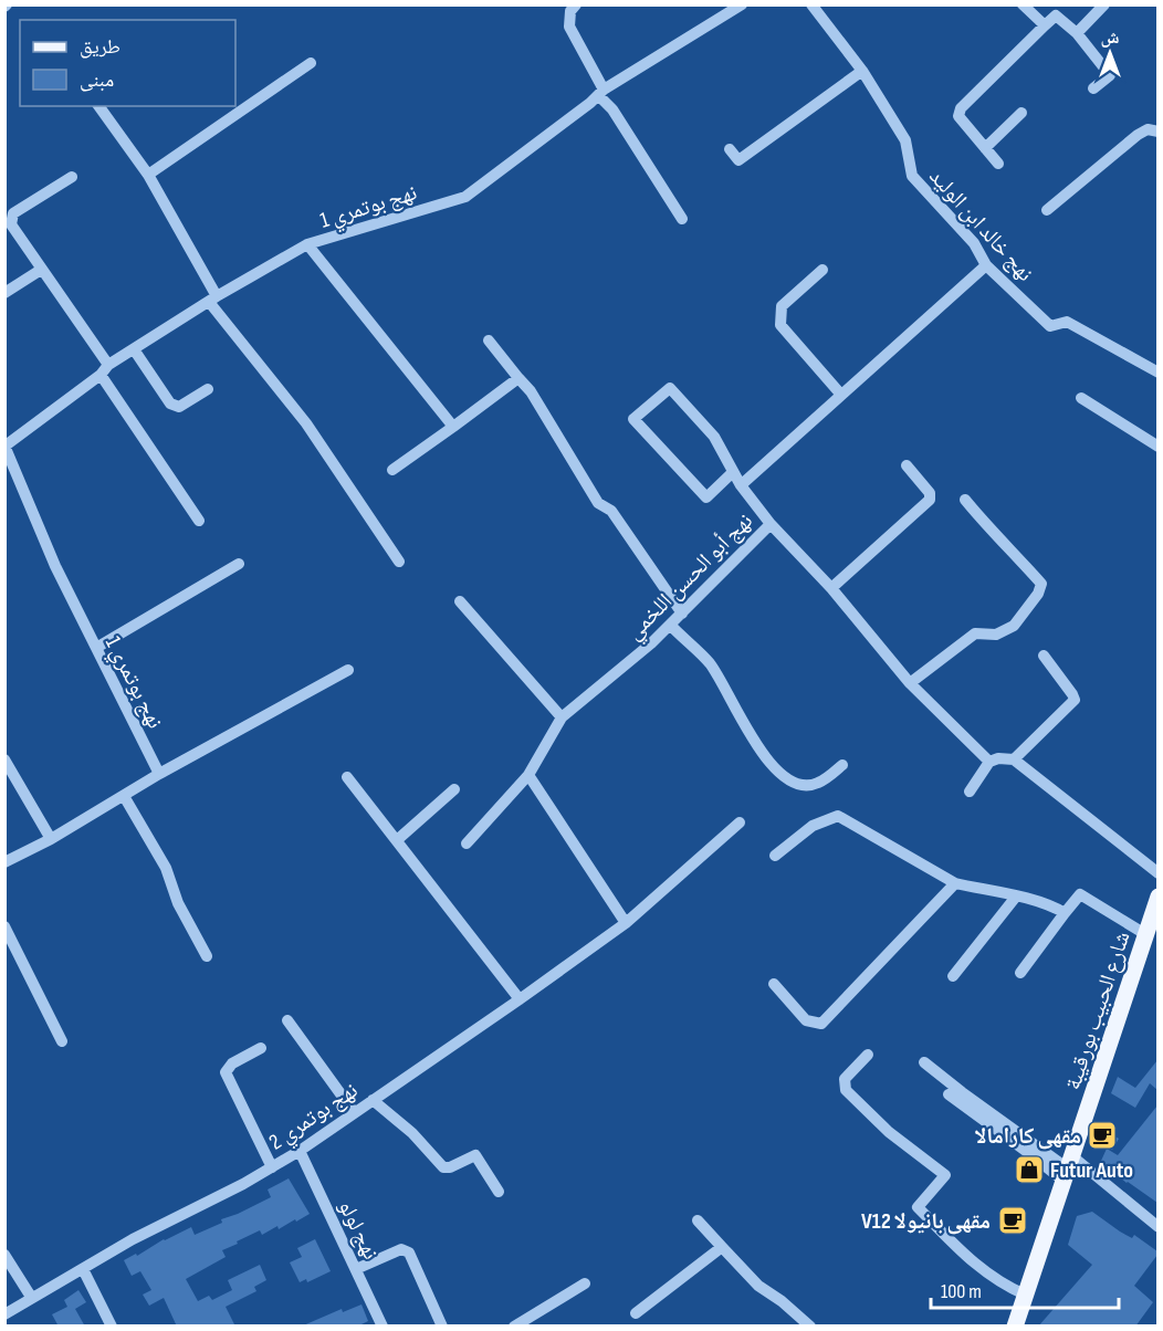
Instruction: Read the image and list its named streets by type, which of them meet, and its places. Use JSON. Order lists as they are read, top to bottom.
{
  "streets": {
    "main road": ["شارع الحبيب بورقيبة"],
    "street": [
      "نهج بوتمري 1",
      "نهج خالد ابن الوليد",
      "نهج أبو الحسن اللخمي",
      "نهج بوتمري 2",
      "نهج لولو"
    ]
  },
  "crossings": [
    ["نهج خالد ابن الوليد", "نهج أبو الحسن اللخمي"],
    ["نهج بوتمري 2", "نهج لولو"]
  ],
  "places": {
    "cafe": ["مقهى كارامالا", "V12 مقهى بانيولا"],
    "shop": ["Futur Auto"]
  },
  "legend": ["طريق", "مبنى"],
  "scale_bar": "100 m",
  "north": "top"
}
